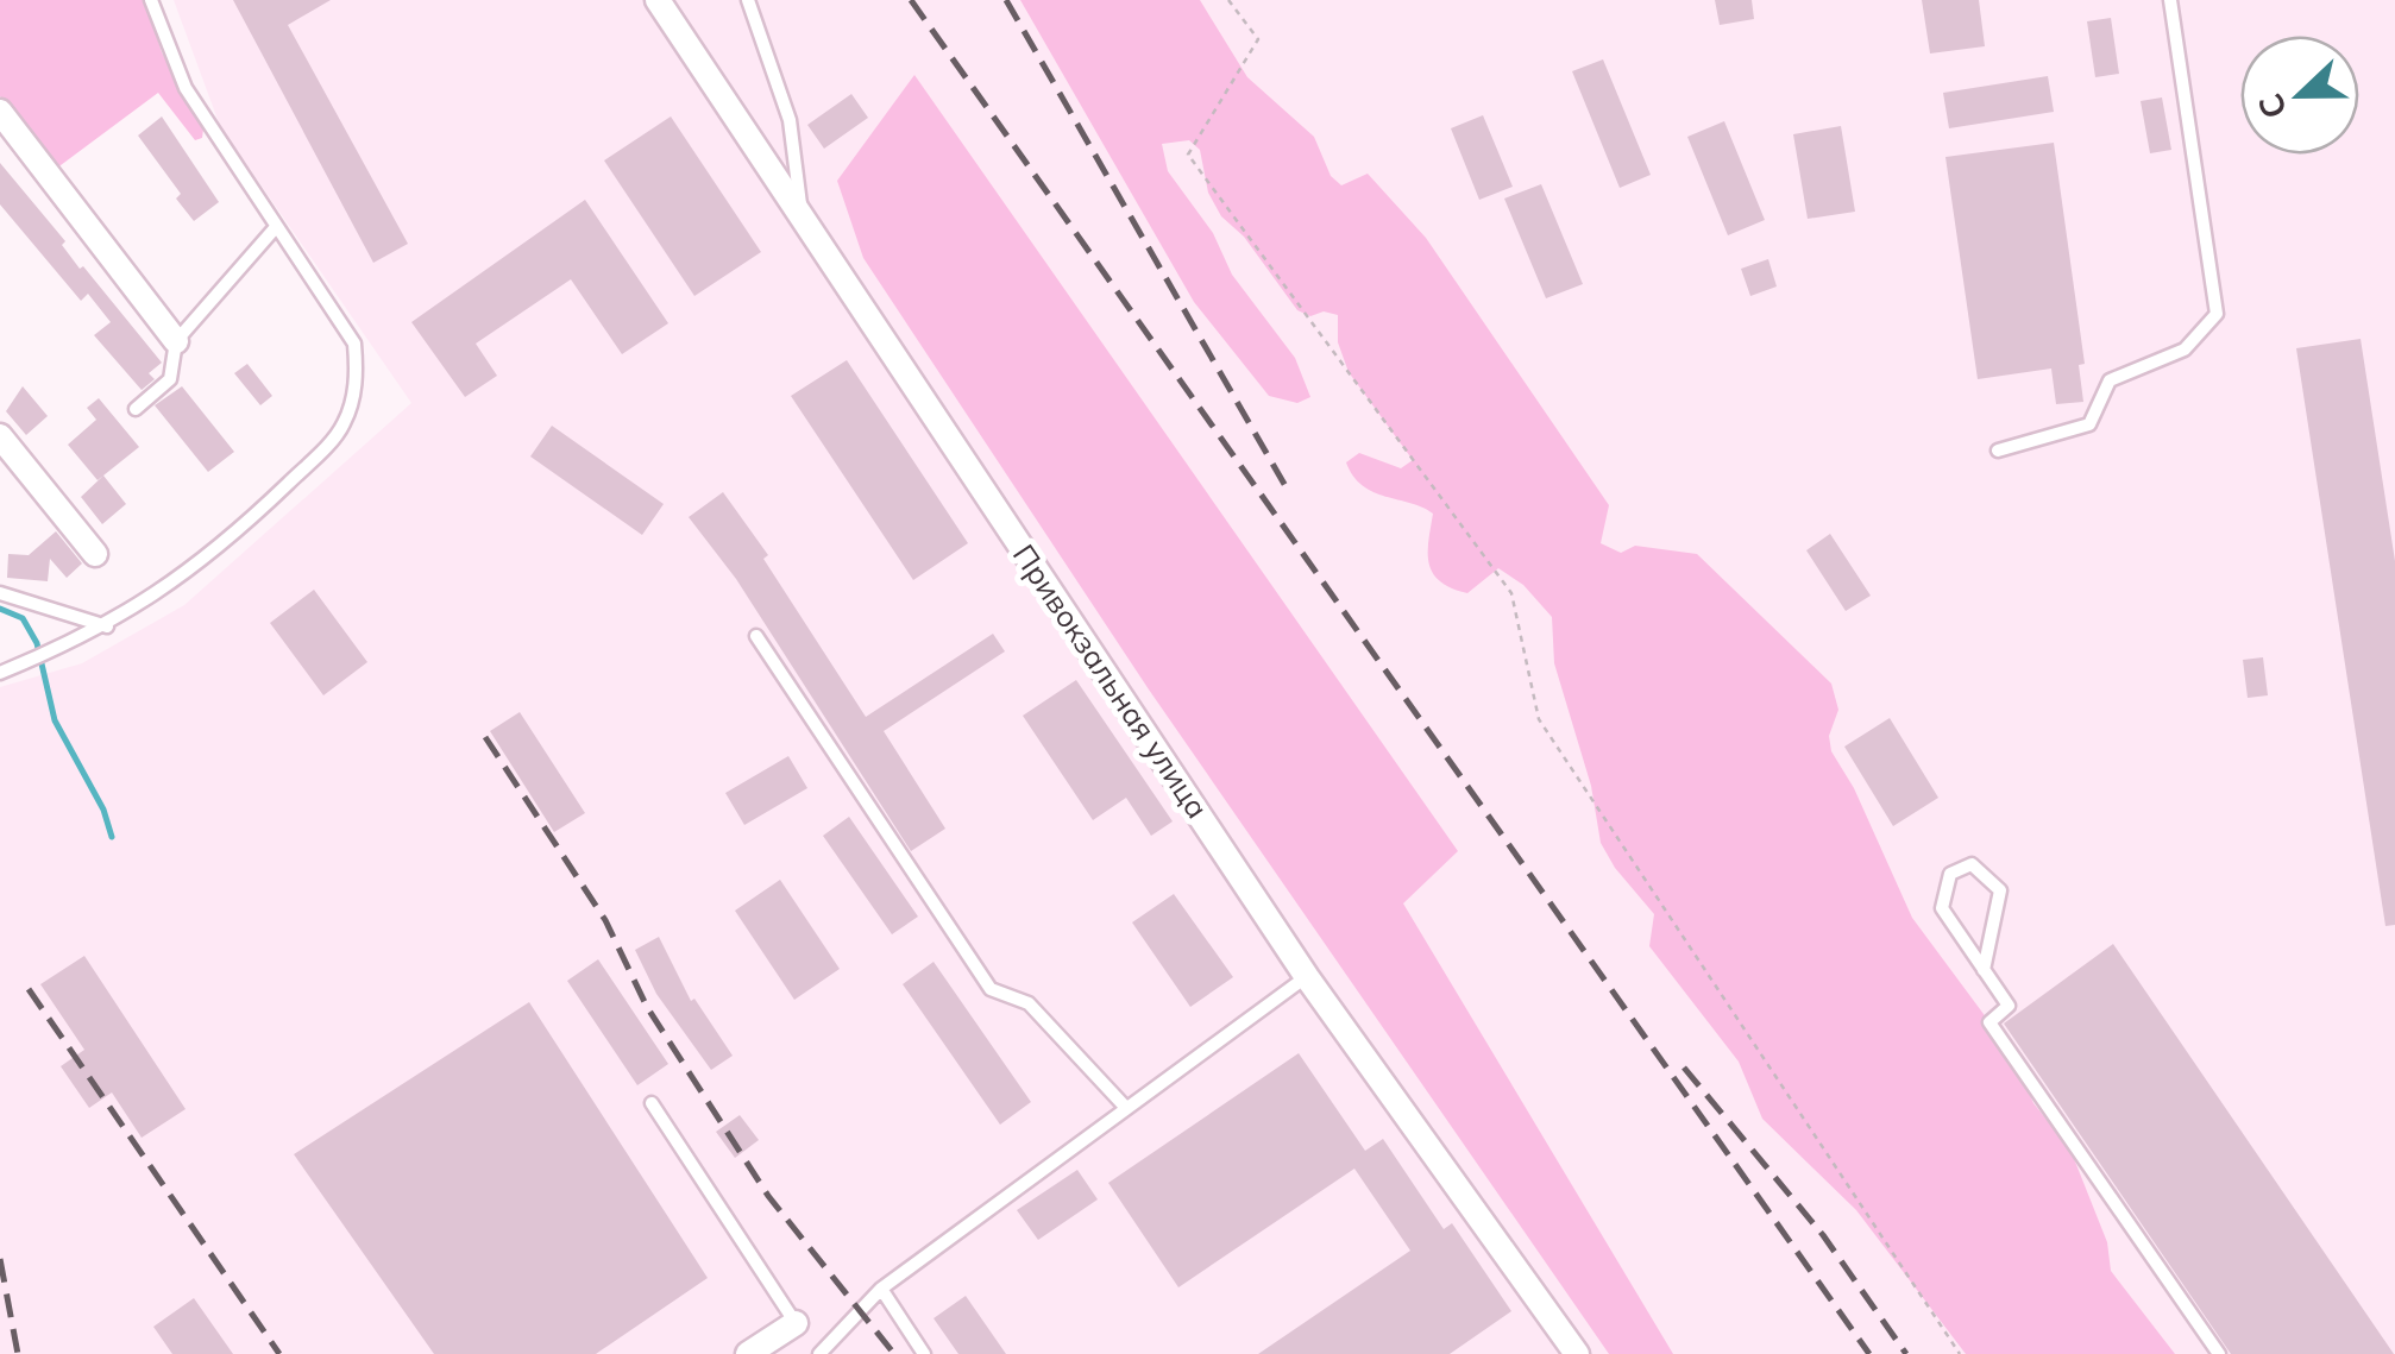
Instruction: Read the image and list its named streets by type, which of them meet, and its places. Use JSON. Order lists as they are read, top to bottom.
{
  "streets": {
    "street": ["Привокзальная улица"]
  },
  "north": "left"
}
